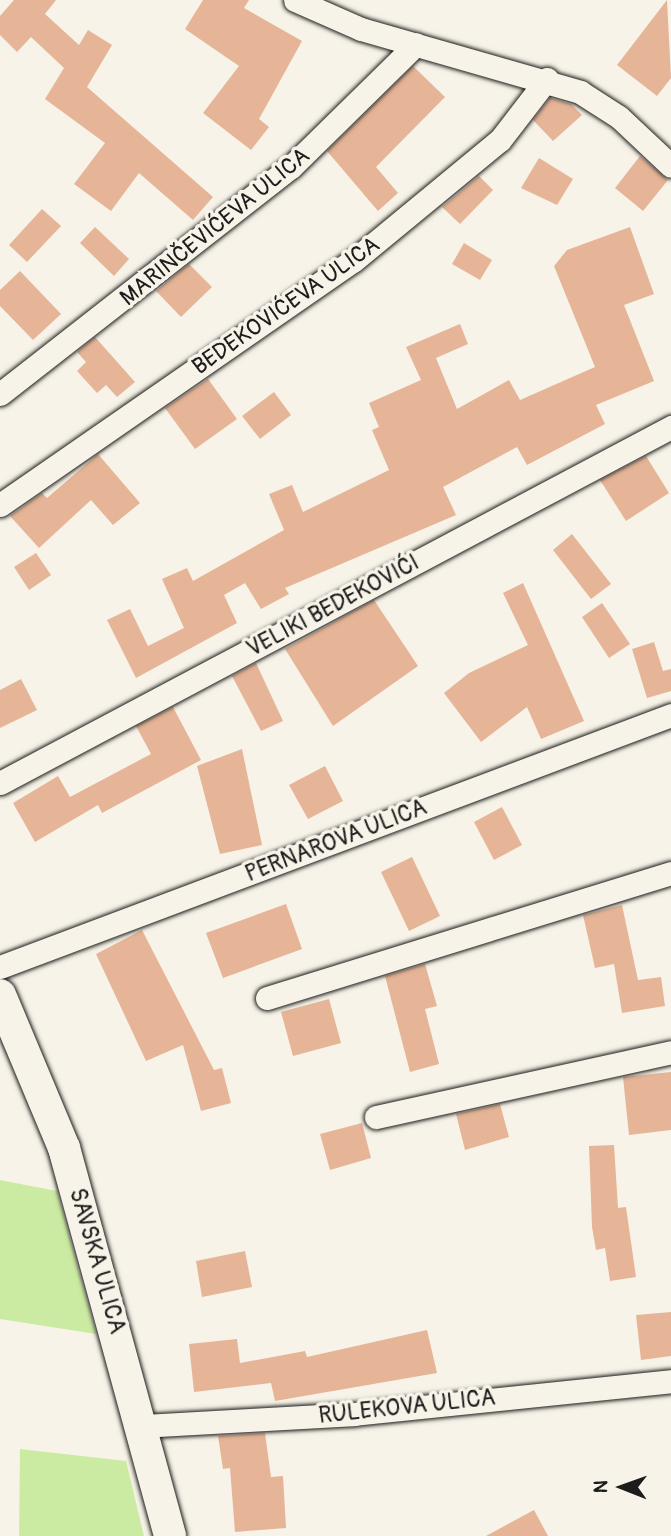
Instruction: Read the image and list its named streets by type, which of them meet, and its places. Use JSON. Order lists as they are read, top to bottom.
{
  "streets": {
    "street": [
      "MARINČEVIĆEVA ULICA",
      "BEDEKOVIĆEVA ULICA",
      "VELIKI BEDEKOVIĆI",
      "PERNAROVA ULICA",
      "SAVSKA ULICA",
      "RULEKOVA ULICA"
    ]
  },
  "crossings": [
    ["SAVSKA ULICA", "RULEKOVA ULICA"]
  ],
  "north": "left"
}
